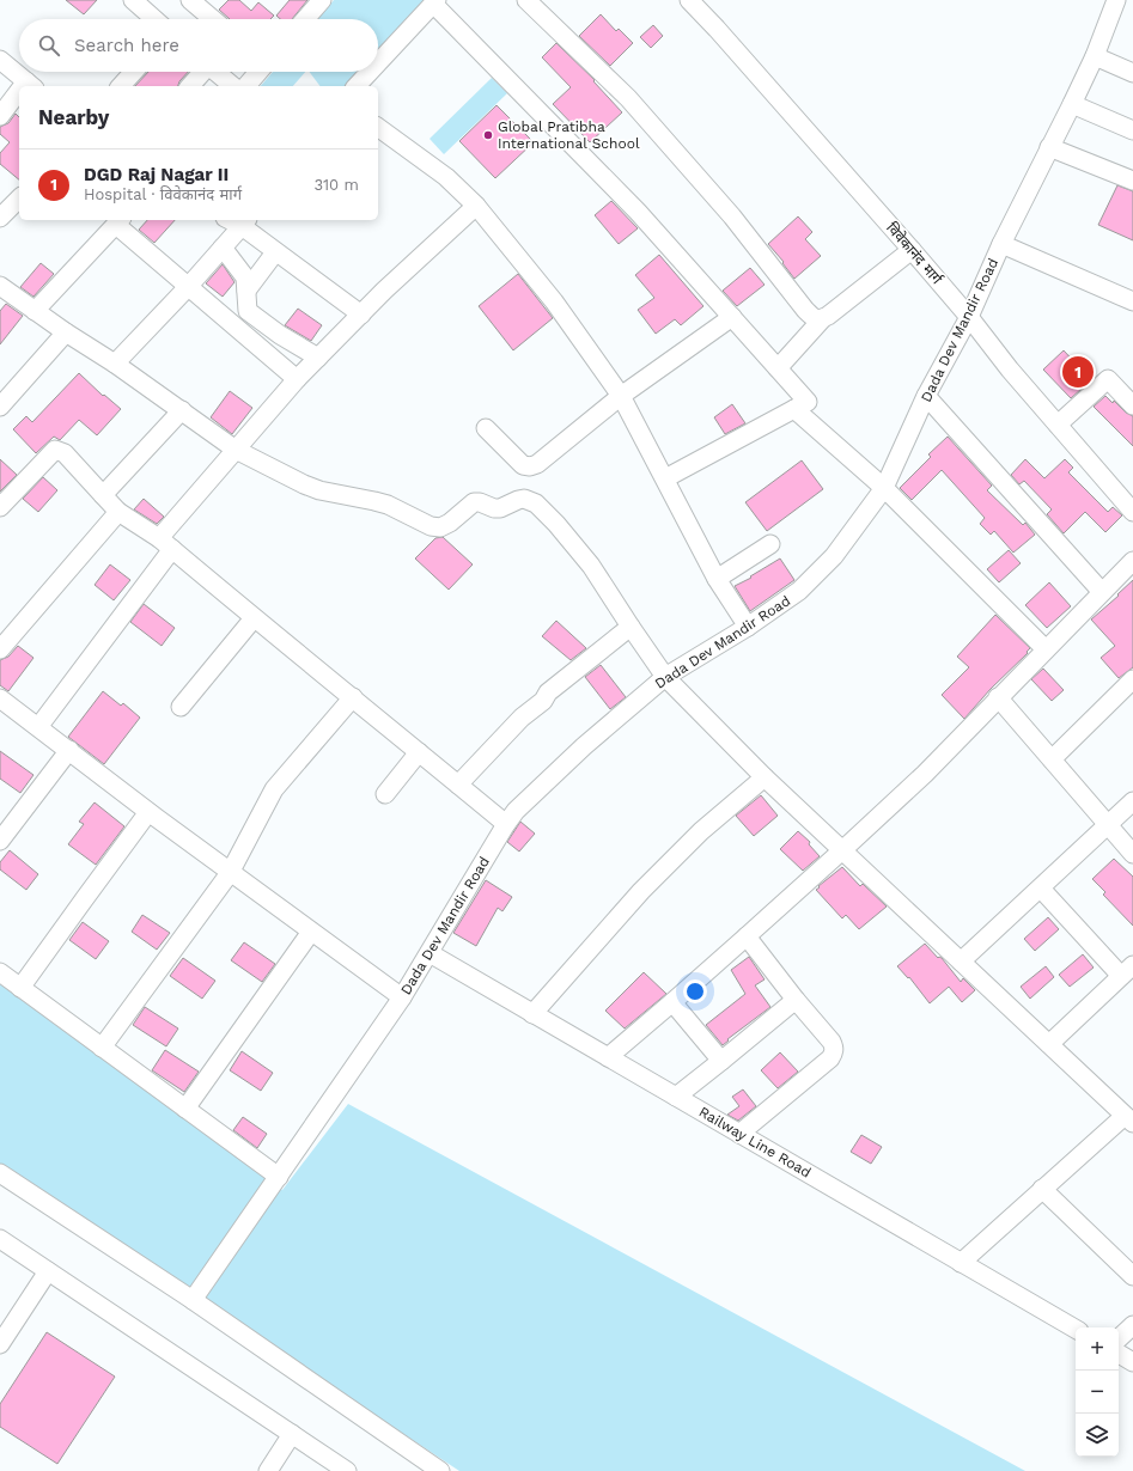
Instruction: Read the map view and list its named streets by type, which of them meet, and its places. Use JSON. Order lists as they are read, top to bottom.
{
  "streets": {
    "street": ["विवेकानंद मार्ग", "Dada Dev Mandir Road", "Railway Line Road"]
  },
  "crossings": [
    ["विवेकानंद मार्ग", "Dada Dev Mandir Road"],
    ["Dada Dev Mandir Road", "Railway Line Road"]
  ],
  "places": ["Global Pratibha International School"],
  "page": {
    "search": "Search here",
    "heading": "Nearby",
    "list": [
      {
        "mark": "1",
        "name": "DGD Raj Nagar II",
        "note": "Hospital · विवेकानंद मार्ग",
        "value": "310 m"
      }
    ],
    "pins": "1",
    "map_buttons": ["+", "−"]
  }
}
